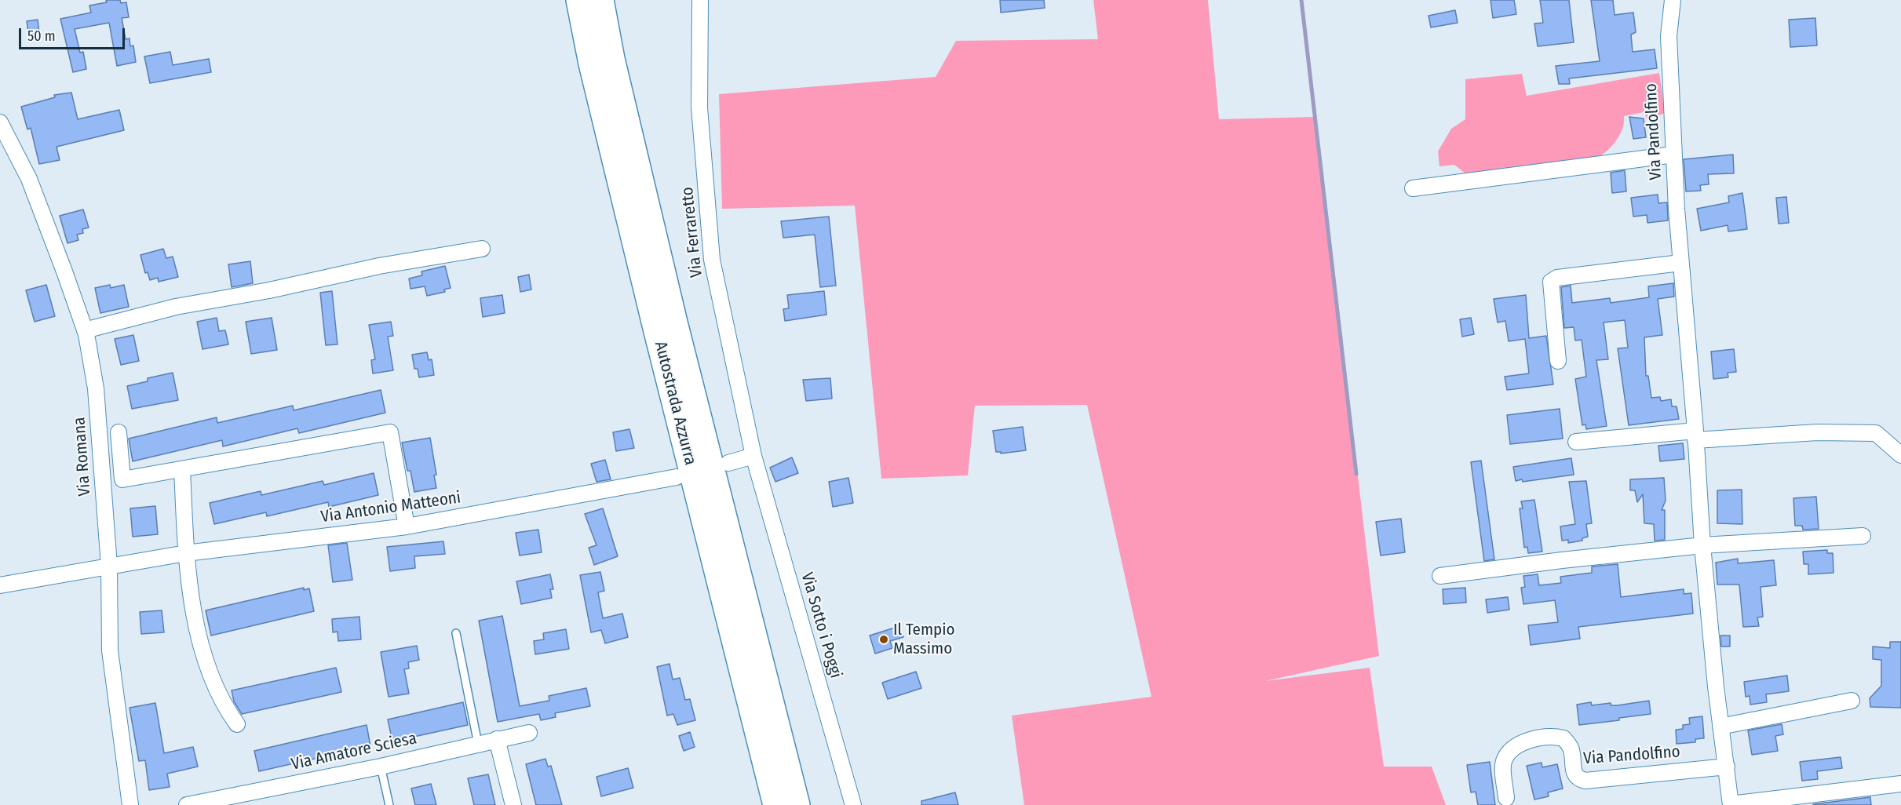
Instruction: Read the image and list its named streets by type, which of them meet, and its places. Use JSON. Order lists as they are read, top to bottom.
{
  "streets": {
    "highway": ["Autostrada Azzurra"],
    "street": [
      "Via Pandolfino",
      "Via Ferraretto",
      "Via Romana",
      "Via Antonio Matteoni",
      "Via Sotto i Poggi",
      "Via Amatore Sciesa"
    ]
  },
  "crossings": [
    ["Via Ferraretto", "Via Sotto i Poggi"],
    ["Via Romana", "Via Antonio Matteoni"]
  ],
  "places": ["Il Tempio Massimo"],
  "scale_bar": "50 m"
}
